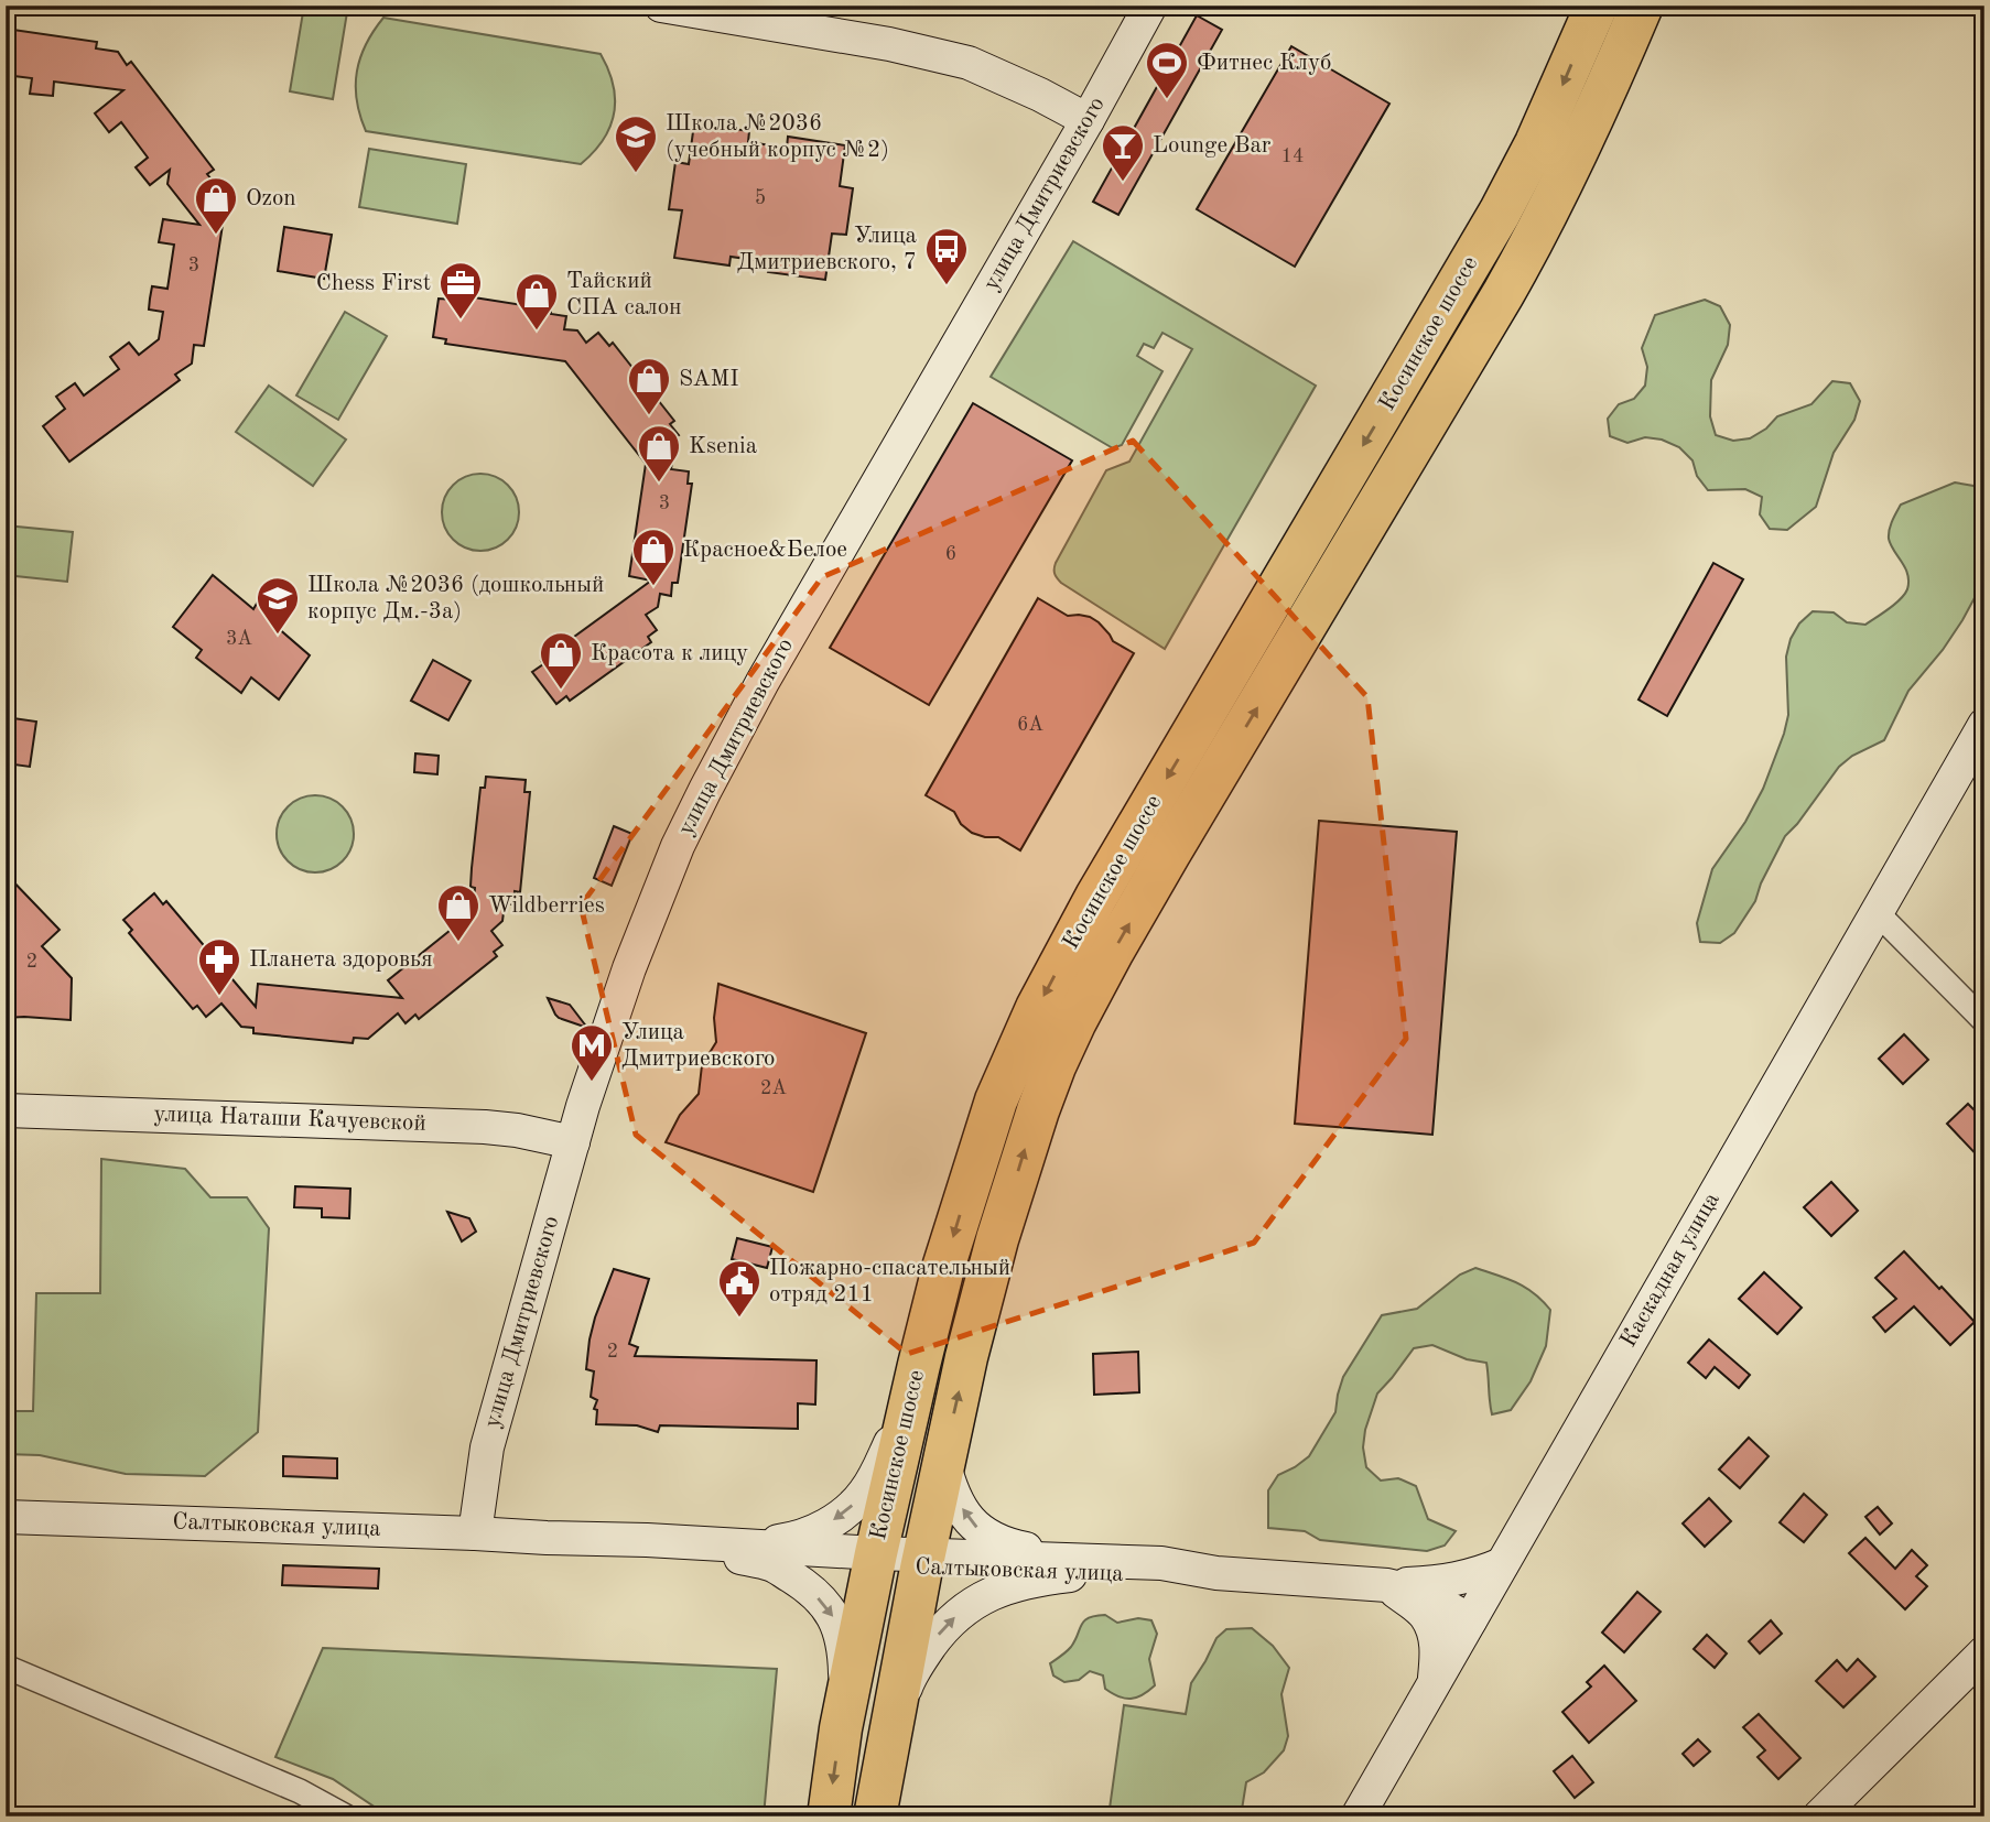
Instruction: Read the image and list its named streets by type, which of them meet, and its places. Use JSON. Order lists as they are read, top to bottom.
{
  "streets": {
    "highway": ["Косинское шоссе"],
    "street": [
      "улица Дмитриевского",
      "улица Наташи Качуевской",
      "Каскадная улица",
      "Салтыковская улица"
    ]
  },
  "crossings": [
    ["улица Дмитриевского", "улица Наташи Качуевской"],
    ["улица Дмитриевского", "Салтыковская улица"],
    ["Косинское шоссе", "Салтыковская улица"],
    ["Каскадная улица", "Салтыковская улица"]
  ],
  "places": {
    "sports": ["Фитнес Клуб"],
    "school or university": ["Школа №2036 (учебный корпус №2)", "Школа №2036 (дошкольный корпус Дм.-3а)"],
    "bar": ["Lounge Bar"],
    "shop": [
      "Ozon",
      "Тайский СПА салон",
      "SAMI",
      "Ksenia",
      "Красное&Белое",
      "Красота к лицу",
      "Wildberries"
    ],
    "bus stop": ["Улица Дмитриевского, 7"],
    "office": ["Chess First"],
    "pharmacy": ["Планета здоровья"],
    "metro station": ["Улица Дмитриевского"],
    "public building": ["Пожарно-спасательный отряд 211"]
  },
  "house_numbers": [
    "14",
    "5",
    "3",
    "3",
    "6",
    "3А",
    "6А",
    "2",
    "2А",
    "2"
  ]
}
